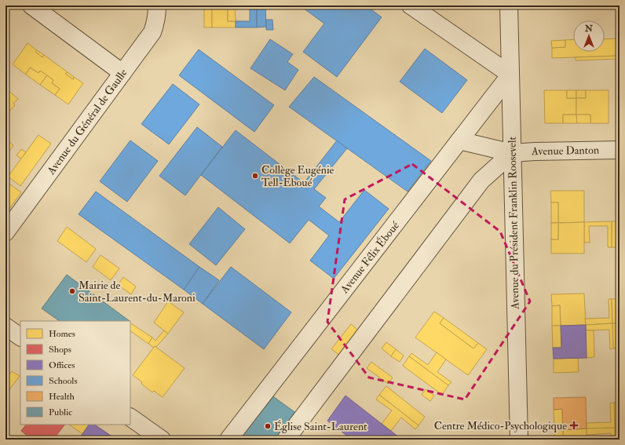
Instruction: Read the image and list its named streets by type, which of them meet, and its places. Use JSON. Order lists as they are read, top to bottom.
{
  "streets": {
    "street": [
      "Avenue du Général de Gaulle",
      "Avenue Danton",
      "Avenue du Président Franklin Roosevelt",
      "Avenue Félix Éboué"
    ]
  },
  "crossings": [
    ["Avenue Danton", "Avenue du Président Franklin Roosevelt"],
    ["Avenue Danton", "Avenue Félix Éboué"],
    ["Avenue du Président Franklin Roosevelt", "Avenue Félix Éboué"]
  ],
  "places": {
    "other": ["Collège Eugénie Tell-Eboué", "Mairie de Saint-Laurent-du-Maroni", "Église Saint-Laurent"],
    "health": ["Centre Médico-Psychologique"]
  },
  "legend": [
    "Homes",
    "Shops",
    "Offices",
    "Schools",
    "Health",
    "Public"
  ],
  "north": "top"
}
